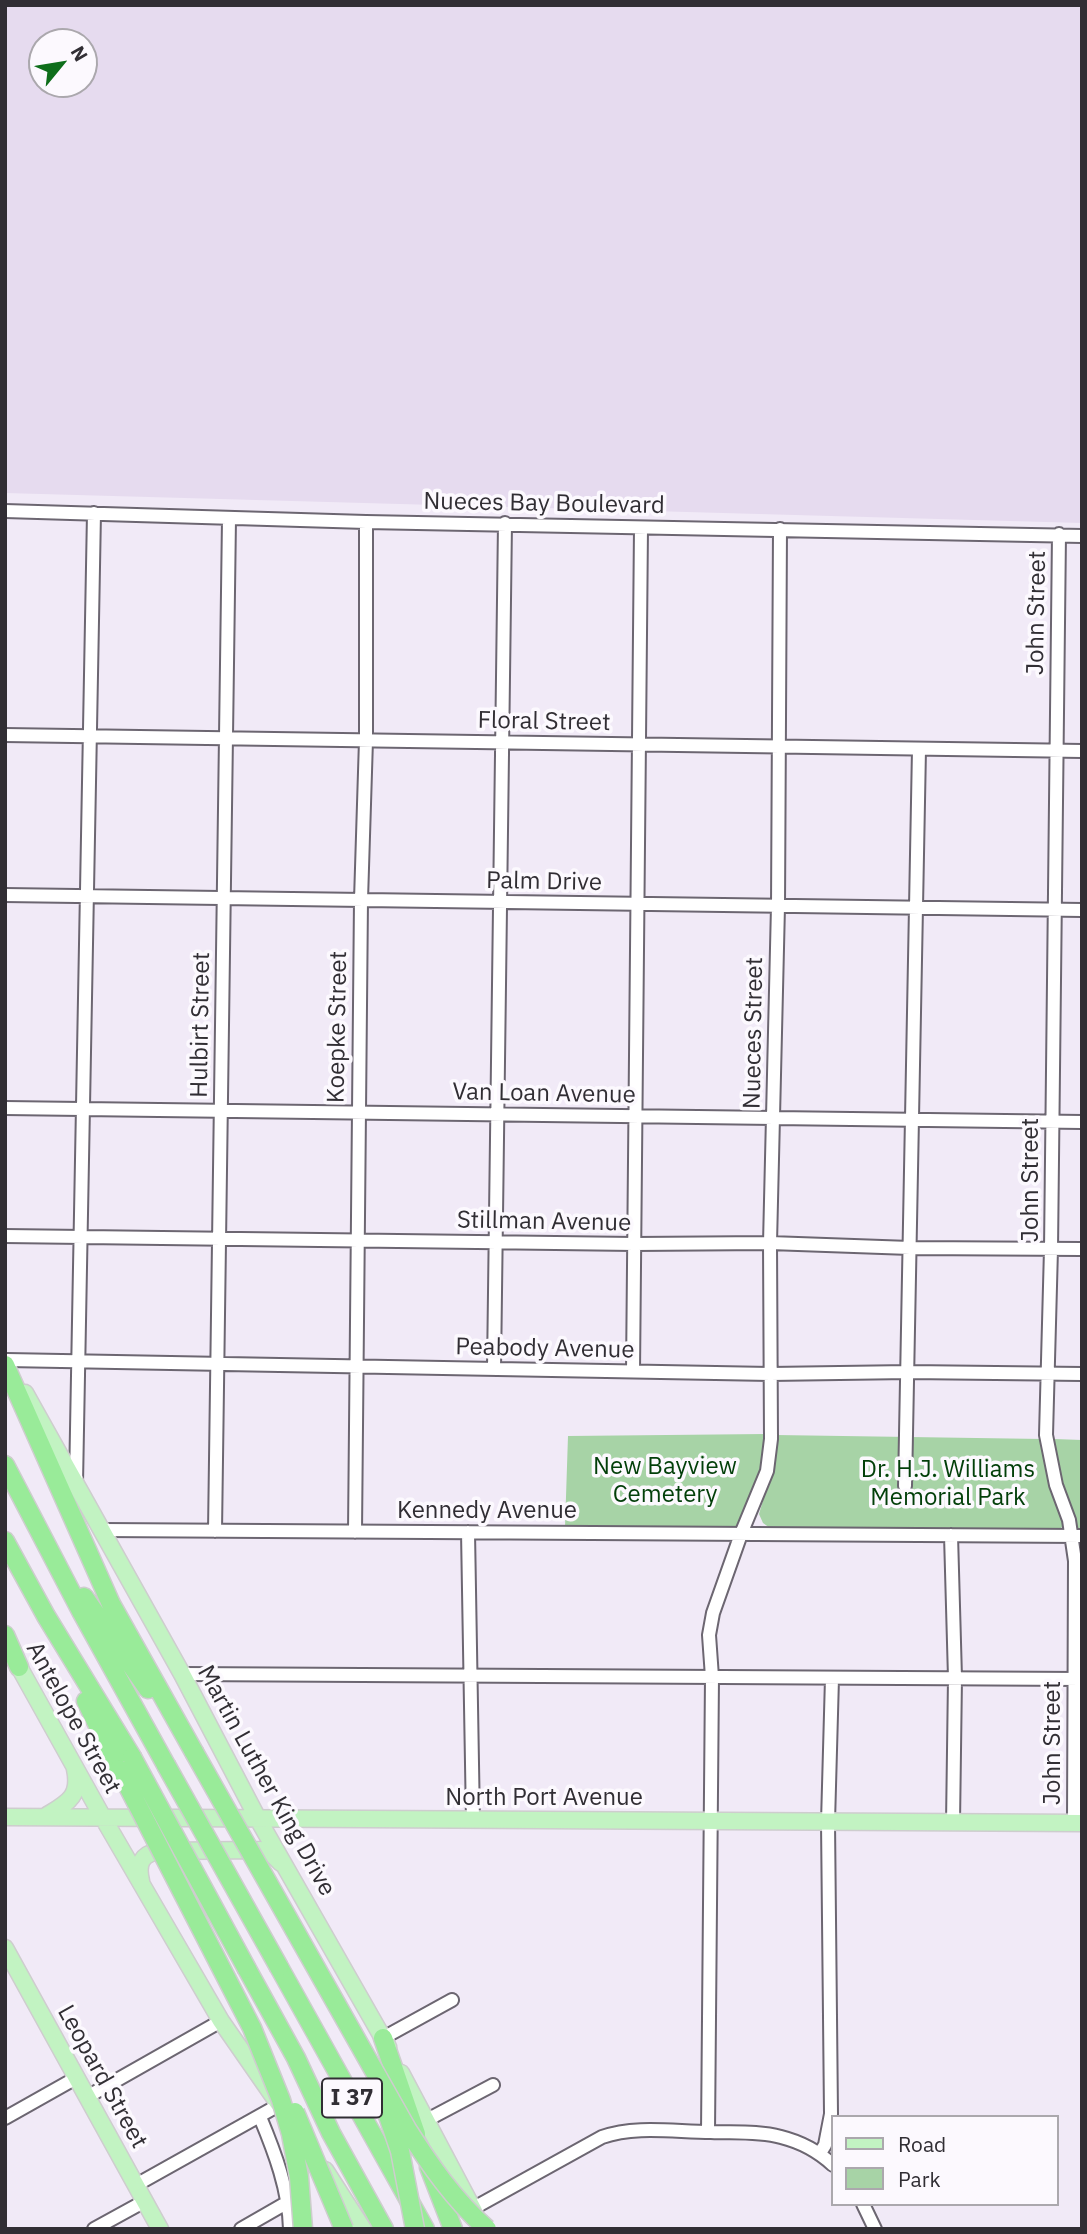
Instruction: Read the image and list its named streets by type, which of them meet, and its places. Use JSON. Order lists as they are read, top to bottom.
{
  "streets": {
    "highway": ["I 37"],
    "main road": [
      "Antelope Street",
      "Martin Luther King Drive",
      "North Port Avenue",
      "Leopard Street"
    ],
    "street": [
      "Nueces Bay Boulevard",
      "John Street",
      "Floral Street",
      "Palm Drive",
      "Hulbirt Street",
      "Koepke Street",
      "Nueces Street",
      "Van Loan Avenue",
      "Stillman Avenue",
      "Peabody Avenue",
      "Kennedy Avenue"
    ]
  },
  "crossings": [
    ["Nueces Bay Boulevard", "John Street"],
    ["Nueces Bay Boulevard", "Hulbirt Street"],
    ["Nueces Bay Boulevard", "Koepke Street"],
    ["Nueces Bay Boulevard", "Nueces Street"],
    ["John Street", "Floral Street"],
    ["John Street", "Palm Drive"],
    ["John Street", "Van Loan Avenue"],
    ["John Street", "Stillman Avenue"],
    ["John Street", "Peabody Avenue"],
    ["John Street", "Kennedy Avenue"],
    ["John Street", "North Port Avenue"],
    ["Floral Street", "Hulbirt Street"],
    ["Floral Street", "Koepke Street"],
    ["Floral Street", "Nueces Street"],
    ["Palm Drive", "Hulbirt Street"],
    ["Palm Drive", "Koepke Street"],
    ["Palm Drive", "Nueces Street"],
    ["Hulbirt Street", "Van Loan Avenue"],
    ["Hulbirt Street", "Stillman Avenue"],
    ["Hulbirt Street", "Peabody Avenue"],
    ["Hulbirt Street", "Kennedy Avenue"],
    ["Koepke Street", "Van Loan Avenue"],
    ["Koepke Street", "Stillman Avenue"],
    ["Koepke Street", "Peabody Avenue"],
    ["Koepke Street", "Kennedy Avenue"],
    ["Nueces Street", "Van Loan Avenue"],
    ["Nueces Street", "Stillman Avenue"],
    ["Nueces Street", "Peabody Avenue"],
    ["Nueces Street", "Kennedy Avenue"],
    ["Nueces Street", "North Port Avenue"],
    ["Peabody Avenue", "Martin Luther King Drive"],
    ["Kennedy Avenue", "Martin Luther King Drive"],
    ["Antelope Street", "North Port Avenue"],
    ["Martin Luther King Drive", "North Port Avenue"]
  ],
  "parks": ["New Bayview Cemetery", "Dr. H.J. Williams Memorial Park"],
  "legend": ["Road", "Park"],
  "north": "top right"
}
